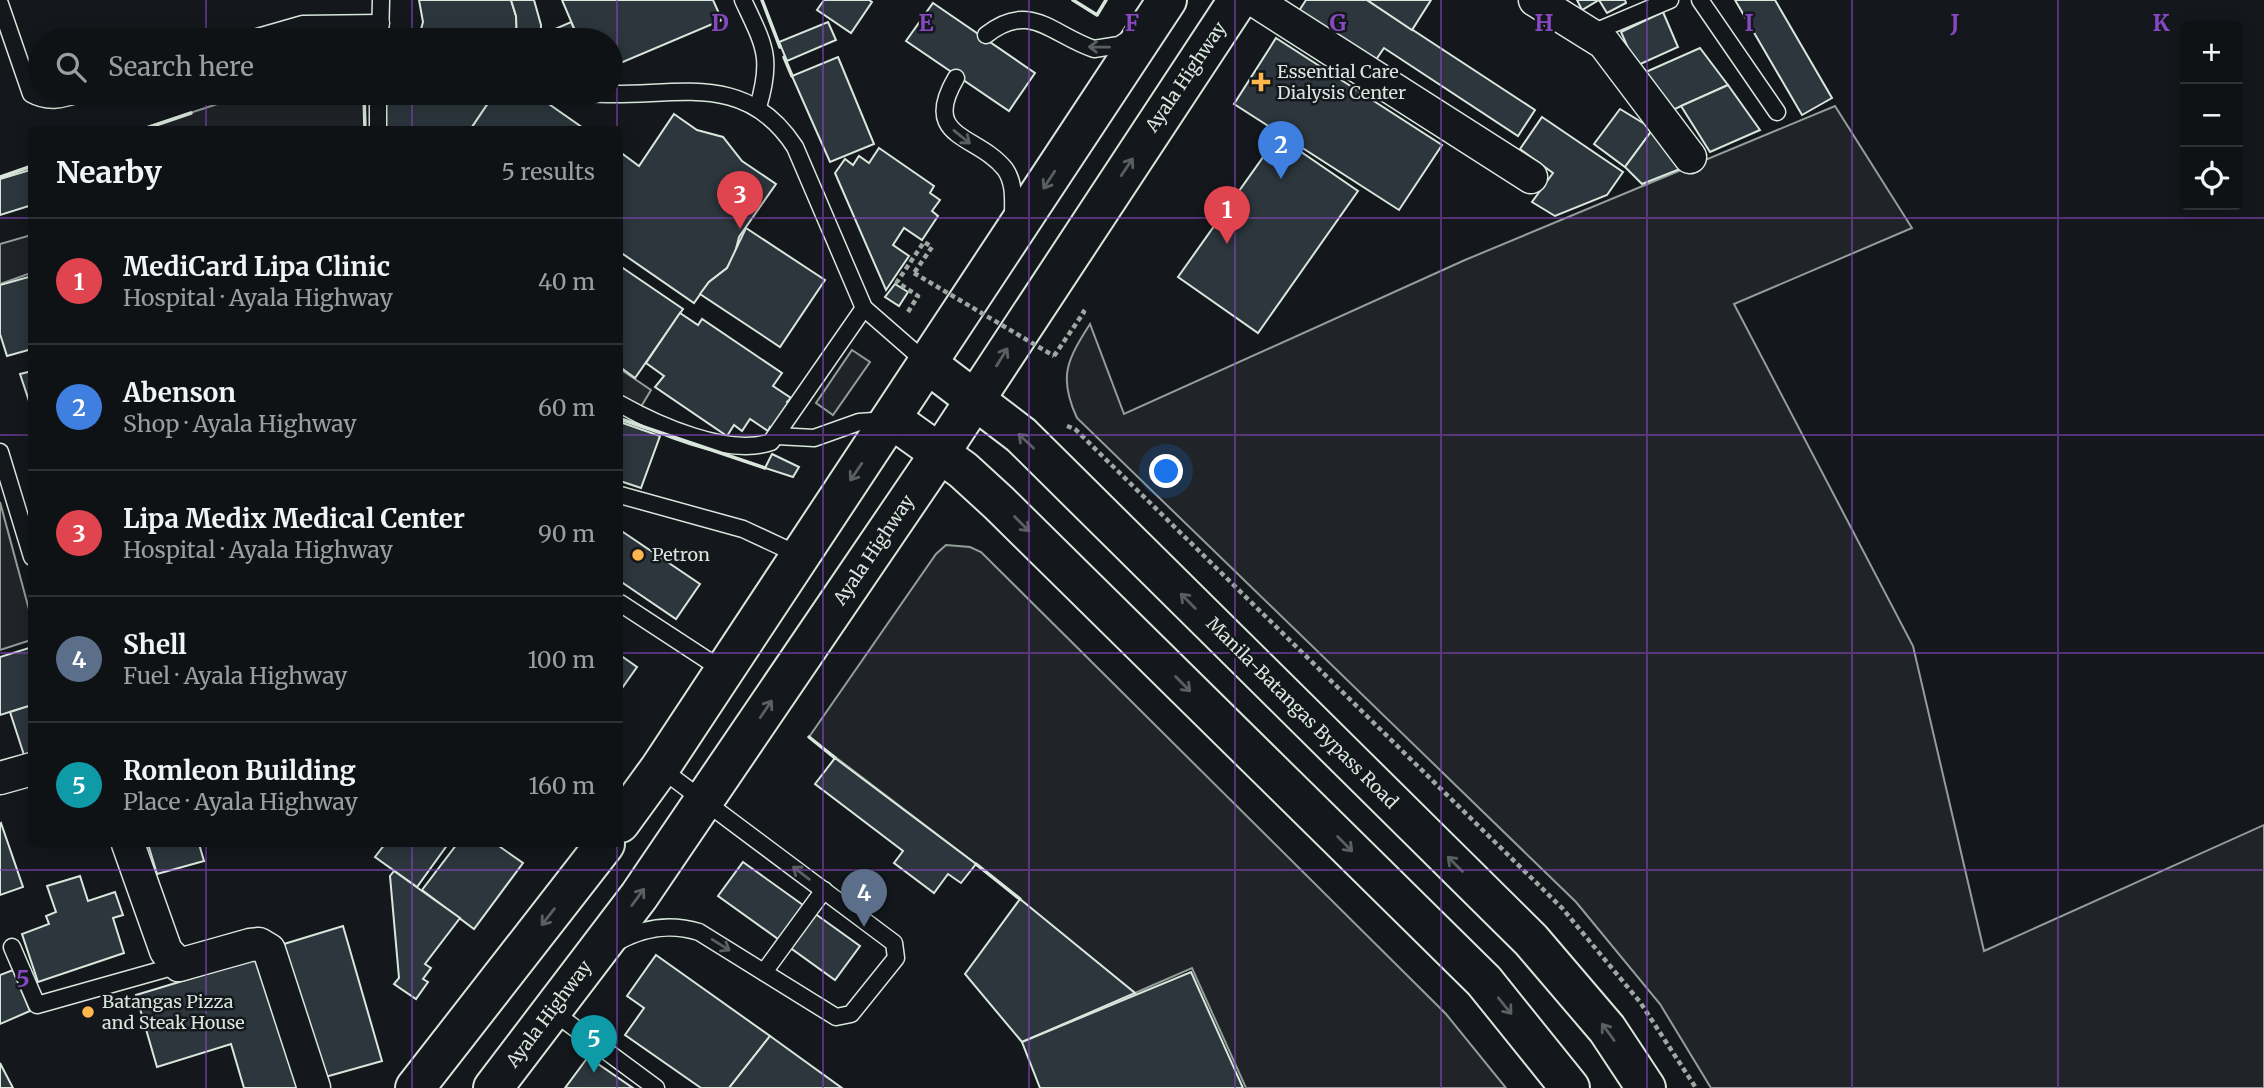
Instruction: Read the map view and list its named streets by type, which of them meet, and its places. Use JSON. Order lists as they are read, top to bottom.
{
  "streets": {
    "main road": ["Ayala Highway", "Manila-Batangas Bypass Road"]
  },
  "crossings": [
    ["Ayala Highway", "Manila-Batangas Bypass Road"]
  ],
  "places": {
    "health": ["Essential Care Dialysis Center"],
    "other": ["Petron", "Batangas Pizza and Steak House"]
  },
  "page": {
    "map_buttons": ["+", "−"],
    "search": "Search here",
    "pins": [
      "2",
      "3",
      "1",
      "4",
      "5"
    ],
    "heading": ["Nearby", "5 results"],
    "list": [
      {
        "mark": "1",
        "name": "MediCard Lipa Clinic",
        "note": "Hospital · Ayala Highway",
        "value": "40 m"
      },
      {
        "mark": "2",
        "name": "Abenson",
        "note": "Shop · Ayala Highway",
        "value": "60 m"
      },
      {
        "mark": "3",
        "name": "Lipa Medix Medical Center",
        "note": "Hospital · Ayala Highway",
        "value": "90 m"
      },
      {
        "mark": "4",
        "name": "Shell",
        "note": "Fuel · Ayala Highway",
        "value": "100 m"
      },
      {
        "mark": "5",
        "name": "Romleon Building",
        "note": "Place · Ayala Highway",
        "value": "160 m"
      }
    ]
  },
  "grid": {
    "columns": [
      "D",
      "E",
      "F",
      "G",
      "H",
      "I",
      "J",
      "K"
    ],
    "rows": ["5"]
  }
}
